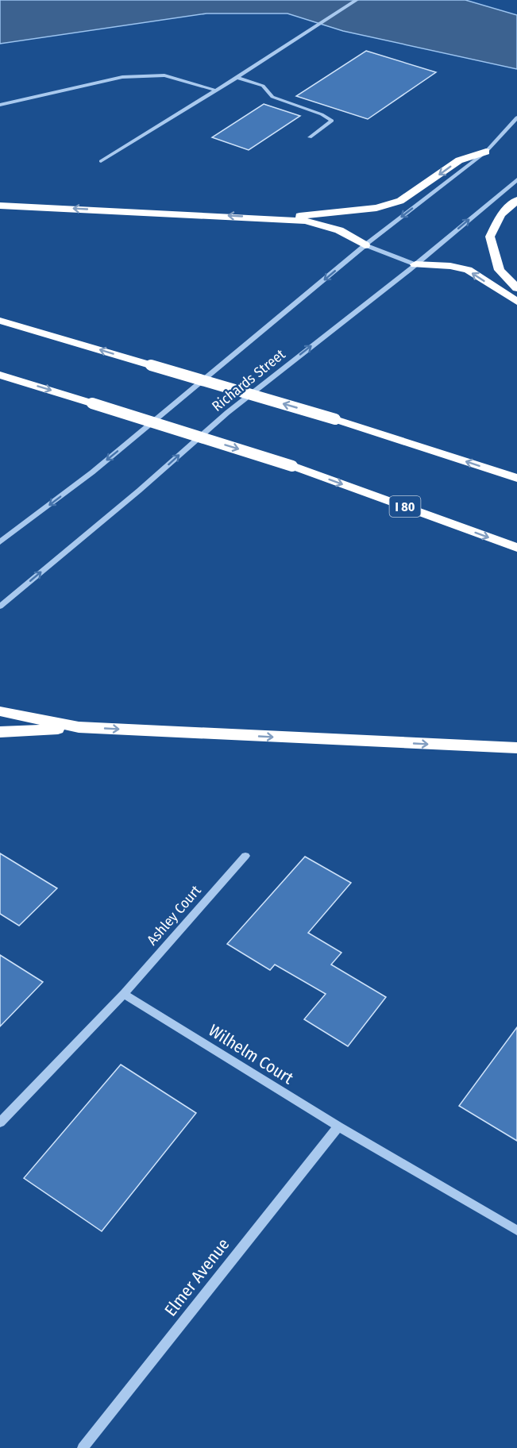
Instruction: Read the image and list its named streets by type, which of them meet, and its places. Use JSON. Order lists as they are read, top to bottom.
{
  "streets": {
    "highway": ["I 80"],
    "street": [
      "Richards Street",
      "Ashley Court",
      "Wilhelm Court",
      "Elmer Avenue"
    ]
  },
  "crossings": [
    ["Ashley Court", "Wilhelm Court"],
    ["Wilhelm Court", "Elmer Avenue"]
  ]
}
